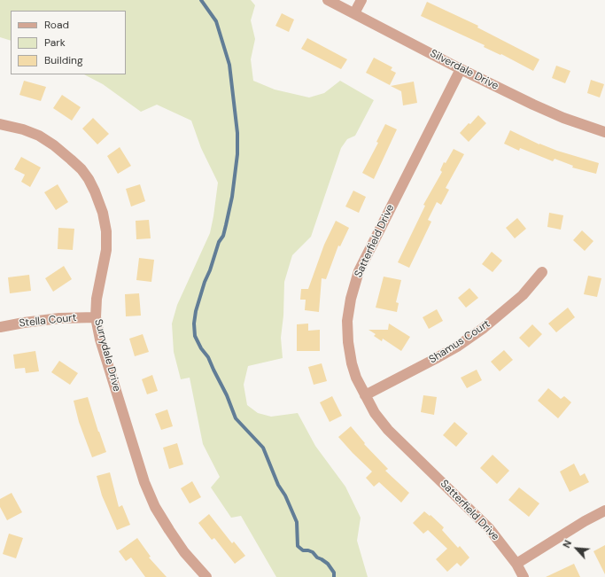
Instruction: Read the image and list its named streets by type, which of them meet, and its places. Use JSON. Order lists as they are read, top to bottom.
{
  "streets": {
    "street": [
      "Silverdale Drive",
      "Satterfield Drive",
      "Stella Court",
      "Shamus Court",
      "Surrydale Drive"
    ]
  },
  "crossings": [
    ["Silverdale Drive", "Satterfield Drive"],
    ["Satterfield Drive", "Shamus Court"],
    ["Stella Court", "Surrydale Drive"]
  ],
  "legend": ["Road", "Park", "Building"],
  "north": "top left"
}
